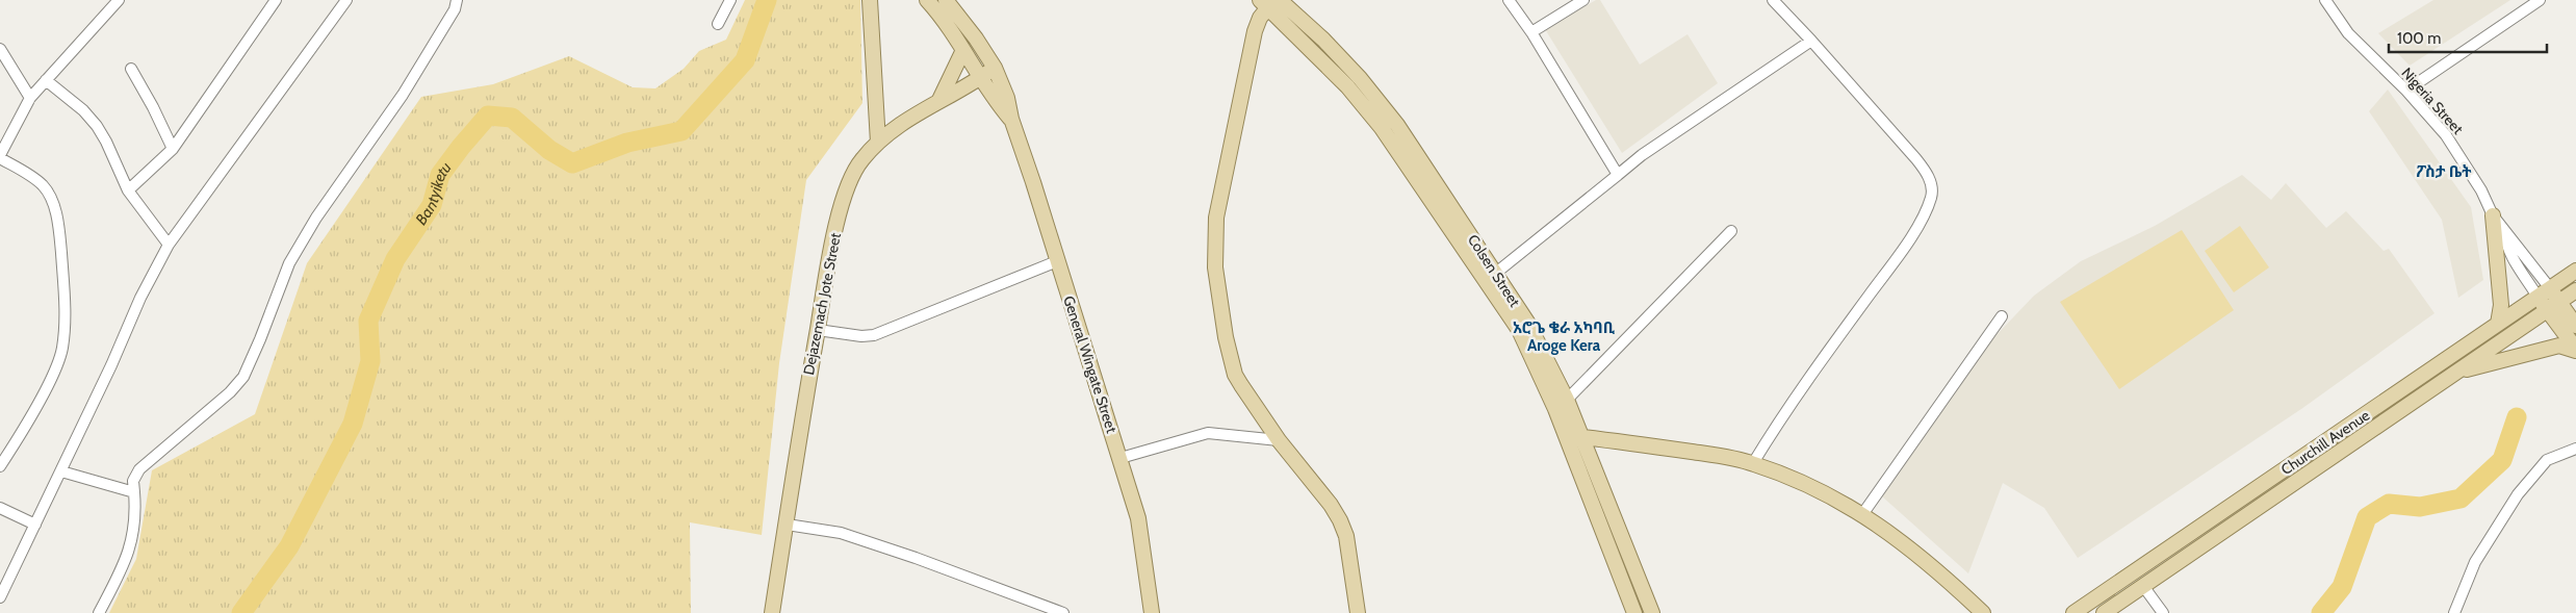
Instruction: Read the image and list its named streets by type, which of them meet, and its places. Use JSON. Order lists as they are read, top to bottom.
{
  "streets": {
    "main road": [
      "Colsen Street",
      "Dejazemach Jote Street",
      "General Wingate Street",
      "Churchill Avenue"
    ],
    "street": ["Nigeria Street"]
  },
  "crossings": [
    ["Nigeria Street", "Churchill Avenue"],
    ["Dejazemach Jote Street", "General Wingate Street"]
  ],
  "districts": ["ፖስታ ቤት", "አሮጌ ቄራ አካባቢ Aroge Kera"],
  "water": ["Bantyiketu"],
  "scale_bar": "100 m"
}
